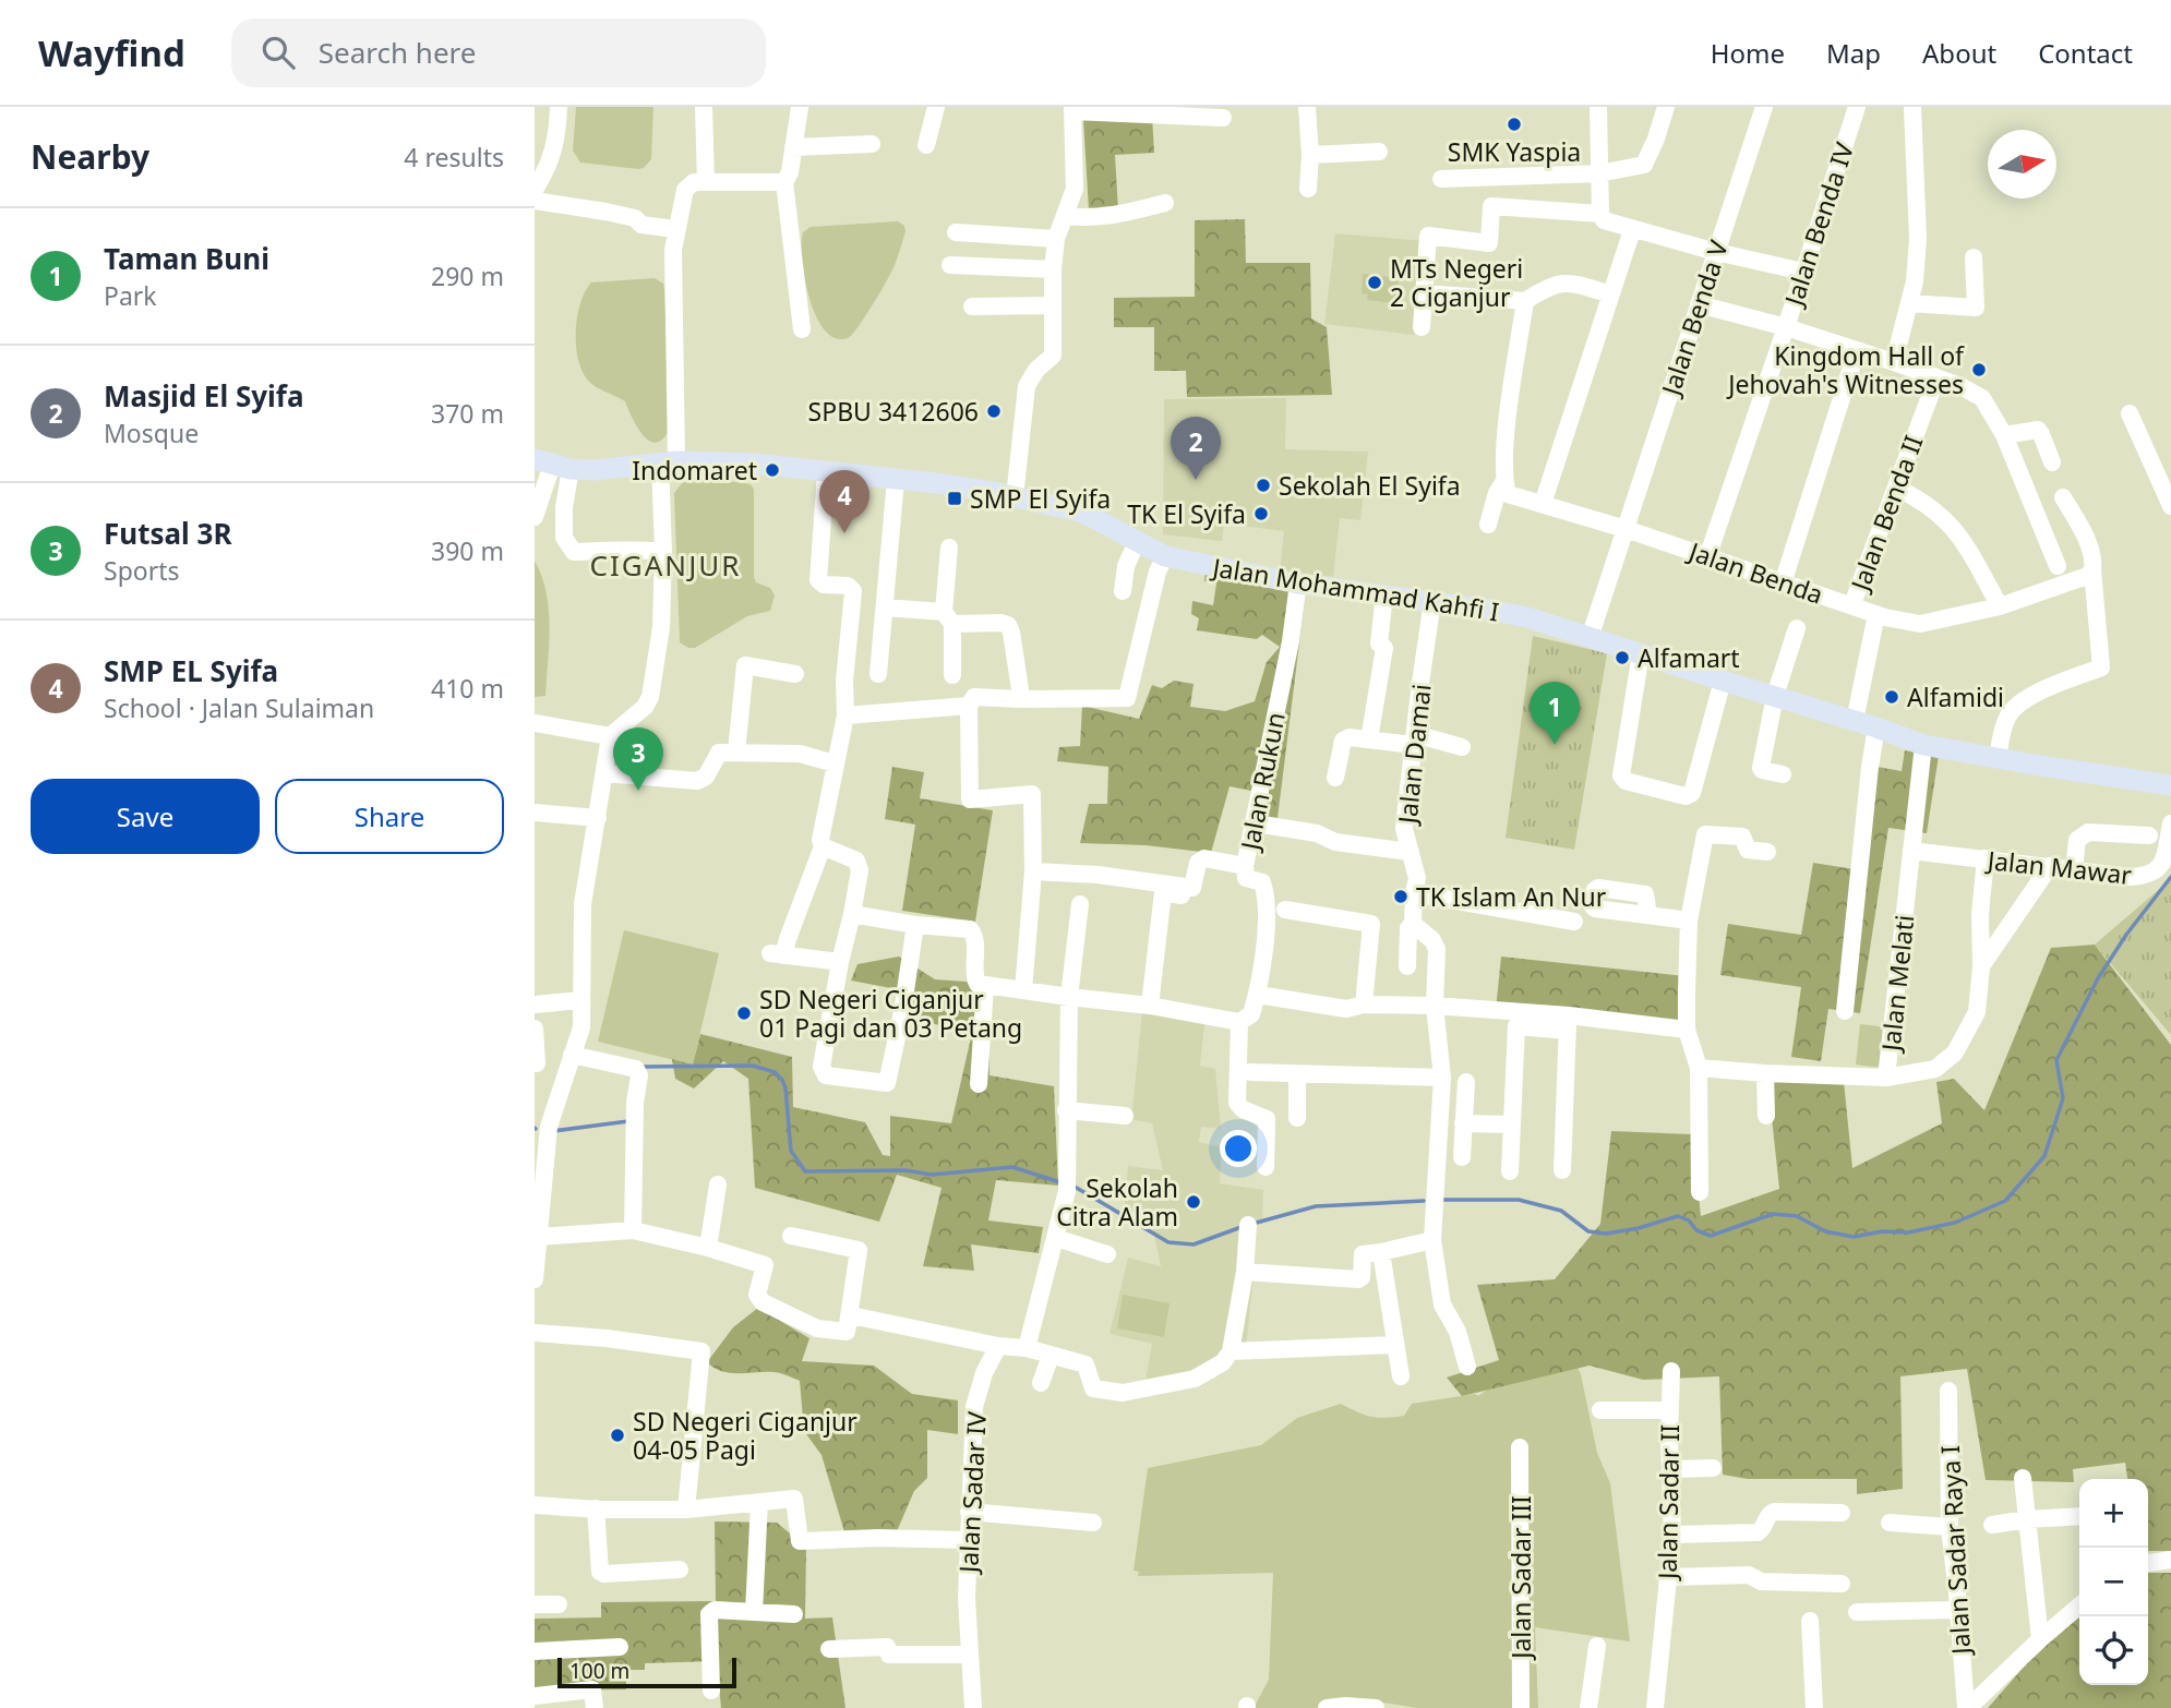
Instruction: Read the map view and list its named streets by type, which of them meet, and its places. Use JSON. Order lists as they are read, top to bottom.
{
  "streets": {
    "main road": ["Jalan Mohammad Kahfi I"],
    "street": [
      "Jalan Benda IV",
      "Jalan Benda V",
      "Jalan Benda II",
      "Jalan Benda",
      "Jalan Damai",
      "Jalan Rukun",
      "Jalan Mawar",
      "Jalan Melati",
      "Jalan Sadar IV",
      "Jalan Sadar II",
      "Jalan Sadar Raya I",
      "Jalan Sadar III"
    ]
  },
  "crossings": [
    ["Jalan Benda IV", "Jalan Benda"],
    ["Jalan Benda V", "Jalan Benda"],
    ["Jalan Benda II", "Jalan Benda"],
    ["Jalan Mohammad Kahfi I", "Jalan Damai"],
    ["Jalan Mohammad Kahfi I", "Jalan Rukun"],
    ["Jalan Mohammad Kahfi I", "Jalan Melati"],
    ["Jalan Mawar", "Jalan Melati"]
  ],
  "districts": ["CIGANJUR"],
  "places": {
    "other": [
      "SMK Yaspia",
      "MTs Negeri 2 Ciganjur",
      "Kingdom Hall of Jehovah's Witnesses",
      "SPBU 3412606",
      "Indomaret",
      "Sekolah El Syifa",
      "TK El Syifa",
      "Alfamart",
      "Alfamidi",
      "TK Islam An Nur",
      "SD Negeri Ciganjur 01 Pagi dan 03 Petang",
      "Sekolah Citra Alam",
      "SD Negeri Ciganjur 04-05 Pagi"
    ],
    "transit": ["SMP El Syifa"]
  },
  "scale_bar": "100 m",
  "north": "right",
  "page": {
    "header": "Wayfind",
    "search": "Search here",
    "nav": [
      "Home",
      "Map",
      "About",
      "Contact"
    ],
    "heading": ["Nearby", "4 results"],
    "list": [
      {
        "mark": "1",
        "name": "Taman Buni",
        "note": "Park",
        "value": "290 m"
      },
      {
        "mark": "2",
        "name": "Masjid El Syifa",
        "note": "Mosque",
        "value": "370 m"
      },
      {
        "mark": "3",
        "name": "Futsal 3R",
        "note": "Sports",
        "value": "390 m"
      },
      {
        "mark": "4",
        "name": "SMP EL Syifa",
        "note": "School · Jalan Sulaiman",
        "value": "410 m"
      }
    ],
    "pins": [
      "2",
      "4",
      "1",
      "3"
    ],
    "buttons": ["Save", "Share"],
    "map_buttons": ["+", "−"],
    "scale": "100 m"
  }
}
